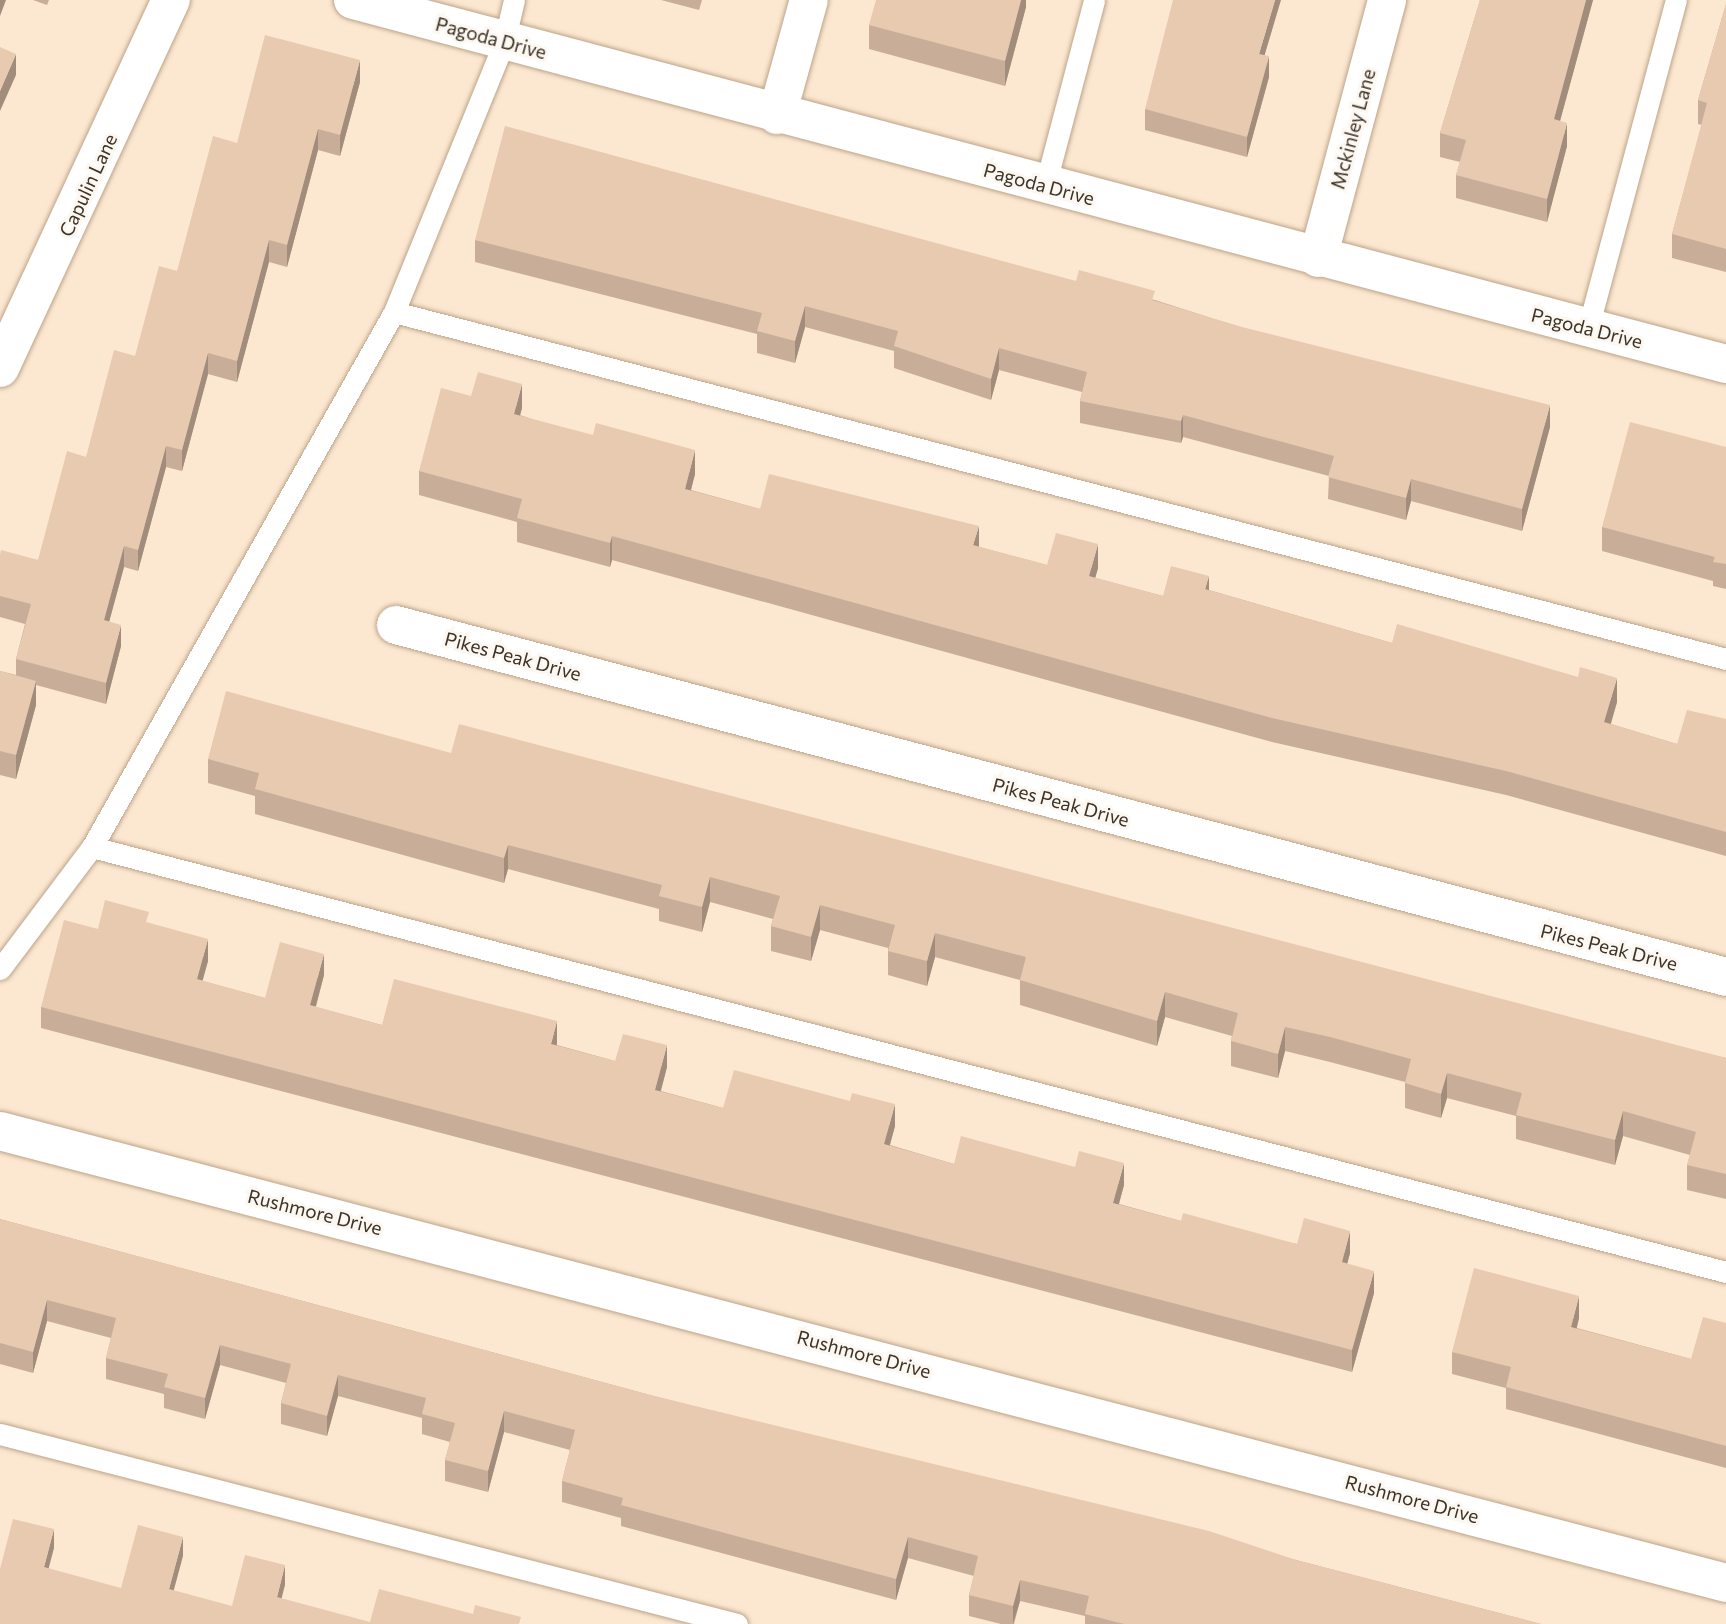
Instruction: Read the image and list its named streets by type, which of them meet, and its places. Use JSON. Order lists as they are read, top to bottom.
{
  "streets": {
    "street": [
      "Pagoda Drive",
      "Mckinley Lane",
      "Capulin Lane",
      "Pikes Peak Drive",
      "Rushmore Drive"
    ]
  },
  "crossings": [
    ["Pagoda Drive", "Mckinley Lane"]
  ]
}
